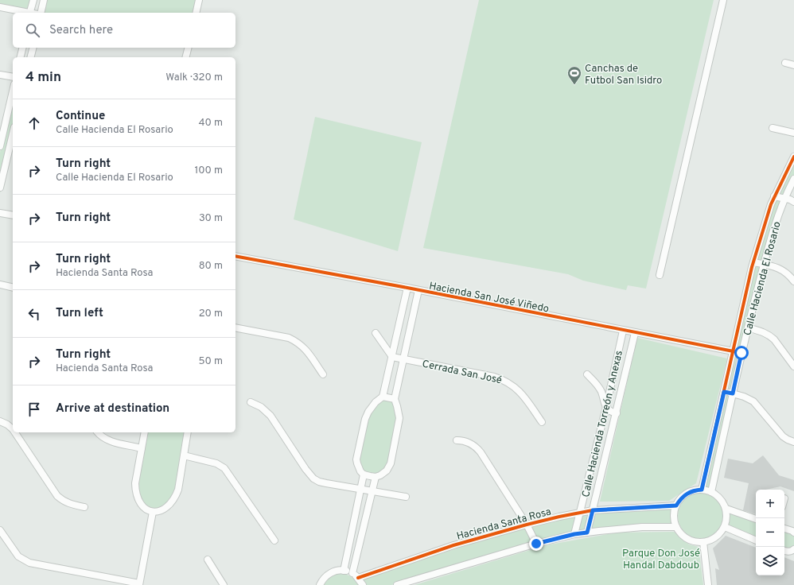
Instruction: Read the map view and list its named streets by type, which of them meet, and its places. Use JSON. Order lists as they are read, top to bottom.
{
  "streets": {
    "street": [
      "Calle Hacienda El Rosario",
      "Hacienda San José Viñedo",
      "Cerrada San José",
      "Calle Hacienda Torreón y Anexas",
      "Hacienda Santa Rosa"
    ]
  },
  "crossings": [
    ["Calle Hacienda El Rosario", "Hacienda San José Viñedo"],
    ["Calle Hacienda El Rosario", "Hacienda Santa Rosa"],
    ["Hacienda San José Viñedo", "Calle Hacienda Torreón y Anexas"],
    ["Calle Hacienda Torreón y Anexas", "Hacienda Santa Rosa"]
  ],
  "parks": ["Parque Don José Handal Dabdoub"],
  "places": {
    "sports": ["Canchas de Futbol San Isidro"]
  },
  "page": {
    "search": "Search here",
    "heading": ["4 min", "Walk · 320 m"],
    "list": [
      ["Continue", "Calle Hacienda El Rosario", "40 m"],
      ["Turn right", "Calle Hacienda El Rosario", "100 m"],
      ["Turn right", "30 m"],
      ["Turn right", "Hacienda Santa Rosa", "80 m"],
      ["Turn left", "20 m"],
      ["Turn right", "Hacienda Santa Rosa", "50 m"],
      "Arrive at destination"
    ],
    "map_buttons": ["+", "−"]
  }
}
